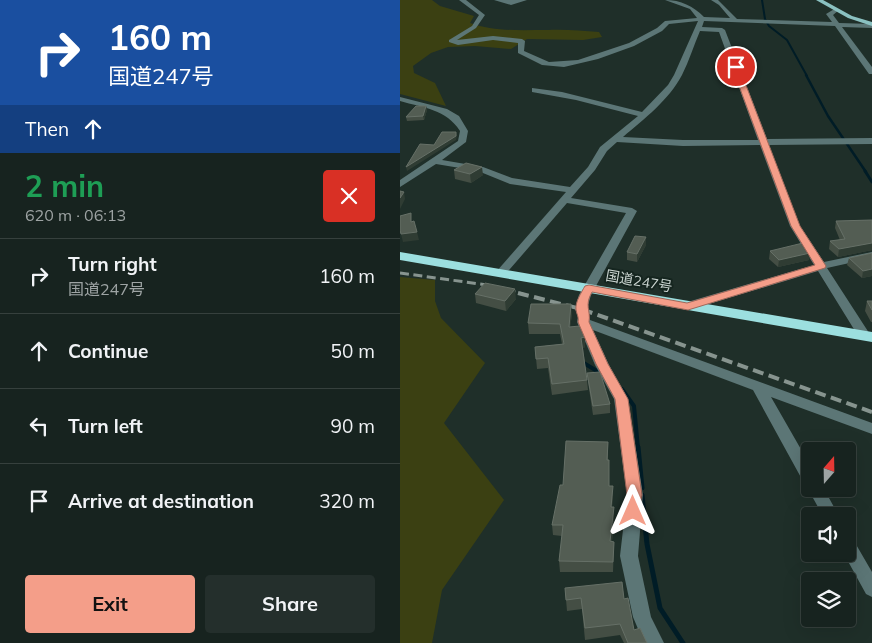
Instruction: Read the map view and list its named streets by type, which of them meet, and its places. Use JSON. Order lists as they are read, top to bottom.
{
  "streets": {
    "highway": ["国道247号"]
  },
  "north": "top",
  "page": {
    "turn": ["160 m", "国道247号"],
    "then": "Then",
    "heading": ["2 min", "620 m · 06:13"],
    "list": [
      {
        "name": "Turn right",
        "note": "国道247号",
        "value": "160 m"
      },
      {
        "name": "Continue",
        "value": "50 m"
      },
      {
        "name": "Turn left",
        "value": "90 m"
      },
      {
        "name": "Arrive at destination",
        "value": "320 m"
      }
    ],
    "buttons": ["Exit", "Share"]
  }
}
